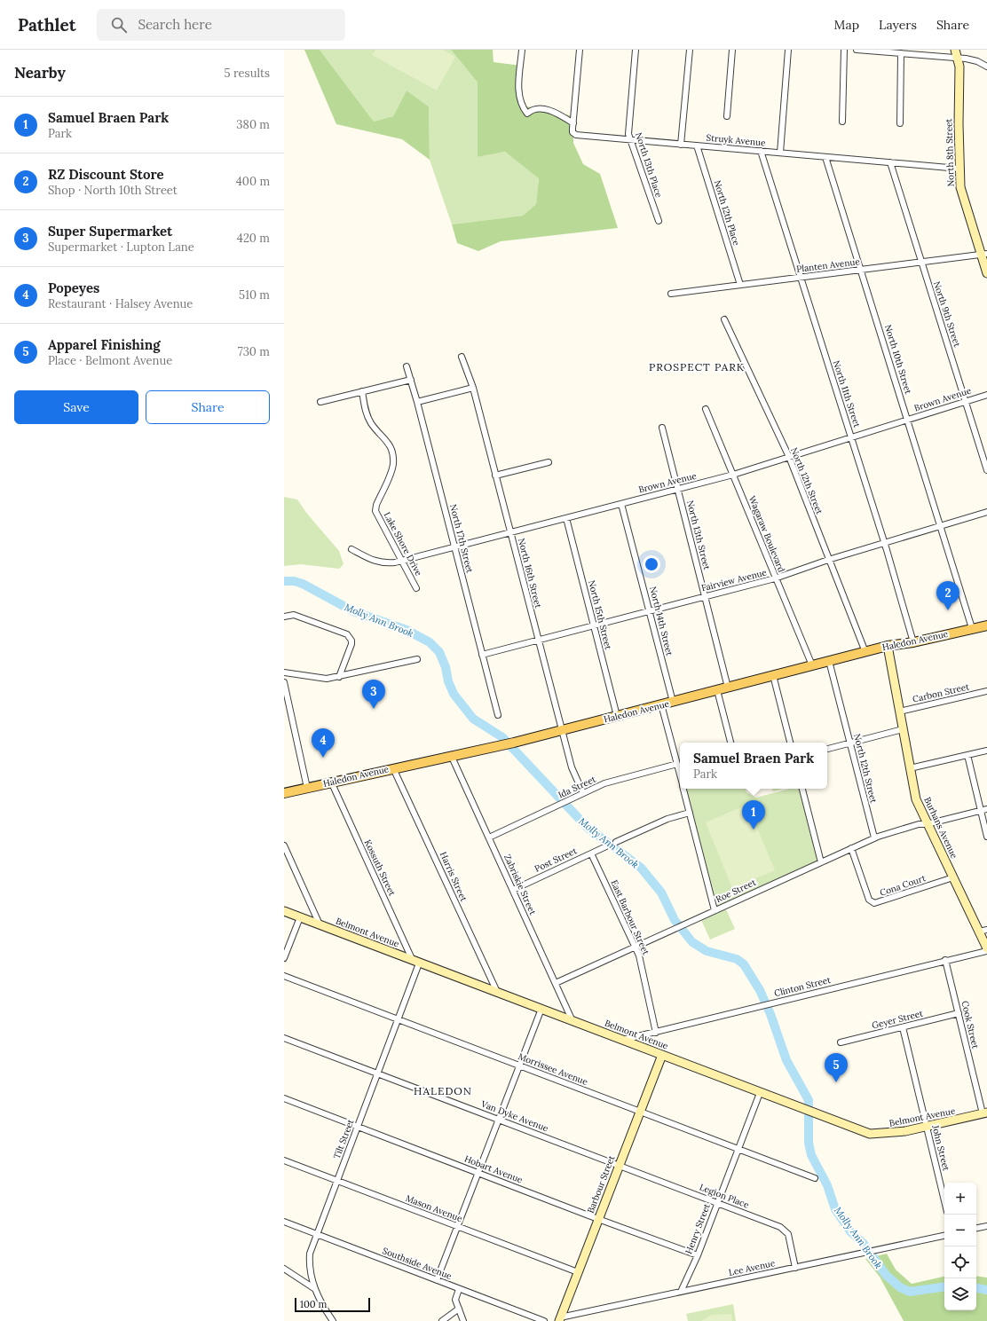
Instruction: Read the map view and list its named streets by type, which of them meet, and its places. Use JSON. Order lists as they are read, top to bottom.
{
  "streets": {
    "main road": ["Haledon Avenue"],
    "street": [
      "Struyk Avenue",
      "North 8th Street",
      "North 13th Place",
      "North 12th Place",
      "Planten Avenue",
      "North 9th Street",
      "North 10th Street",
      "North 11th Street",
      "Brown Avenue",
      "North 12th Street",
      "Wagaraw Boulevard",
      "North 13th Street",
      "North 17th Street",
      "Lake Shore Drive",
      "North 16th Street",
      "Fairview Avenue",
      "North 15th Street",
      "North 14th Street",
      "Carbon Street",
      "Ida Street",
      "Burhans Avenue",
      "Post Street",
      "Kossuth Street",
      "Harris Street",
      "Zabriskie Street",
      "Cona Court",
      "Roe Street",
      "East Barbour Street",
      "Belmont Avenue",
      "Clinton Street",
      "Geyer Street",
      "Cook Street",
      "Morrissee Avenue",
      "Van Dyke Avenue",
      "Tilt Street",
      "John Street",
      "Hobart Avenue",
      "Barbour Street",
      "Legion Place",
      "Mason Avenue",
      "Henry Street",
      "Southside Avenue",
      "Lee Avenue"
    ]
  },
  "crossings": [
    ["Struyk Avenue", "North 8th Street"],
    ["Struyk Avenue", "North 13th Place"],
    ["Struyk Avenue", "North 12th Place"],
    ["Struyk Avenue", "North 9th Street"],
    ["Struyk Avenue", "North 10th Street"],
    ["Struyk Avenue", "North 11th Street"],
    ["North 8th Street", "Planten Avenue"],
    ["North 12th Place", "Planten Avenue"],
    ["Planten Avenue", "North 9th Street"],
    ["Planten Avenue", "North 10th Street"],
    ["Planten Avenue", "North 11th Street"],
    ["North 9th Street", "Brown Avenue"],
    ["North 10th Street", "Brown Avenue"],
    ["North 10th Street", "Fairview Avenue"],
    ["North 10th Street", "Haledon Avenue"],
    ["North 11th Street", "Brown Avenue"],
    ["North 11th Street", "Fairview Avenue"],
    ["North 11th Street", "Haledon Avenue"],
    ["Brown Avenue", "North 12th Street"],
    ["Brown Avenue", "Wagaraw Boulevard"],
    ["Brown Avenue", "North 13th Street"],
    ["Brown Avenue", "North 17th Street"],
    ["Brown Avenue", "Lake Shore Drive"],
    ["Brown Avenue", "North 16th Street"],
    ["Brown Avenue", "North 15th Street"],
    ["Brown Avenue", "North 14th Street"],
    ["North 12th Street", "Fairview Avenue"],
    ["North 12th Street", "Haledon Avenue"],
    ["North 12th Street", "Roe Street"],
    ["Wagaraw Boulevard", "Fairview Avenue"],
    ["Wagaraw Boulevard", "Haledon Avenue"],
    ["North 13th Street", "Fairview Avenue"],
    ["North 13th Street", "Haledon Avenue"],
    ["North 17th Street", "Fairview Avenue"],
    ["North 16th Street", "Fairview Avenue"],
    ["North 16th Street", "Haledon Avenue"],
    ["North 16th Street", "Ida Street"],
    ["Fairview Avenue", "North 15th Street"],
    ["Fairview Avenue", "North 14th Street"],
    ["North 15th Street", "Haledon Avenue"],
    ["North 14th Street", "Haledon Avenue"],
    ["Haledon Avenue", "Burhans Avenue"],
    ["Haledon Avenue", "Kossuth Street"],
    ["Haledon Avenue", "Harris Street"],
    ["Haledon Avenue", "Zabriskie Street"],
    ["Carbon Street", "Burhans Avenue"],
    ["Ida Street", "Zabriskie Street"],
    ["Burhans Avenue", "Cona Court"],
    ["Burhans Avenue", "Roe Street"],
    ["Burhans Avenue", "Clinton Street"],
    ["Post Street", "Zabriskie Street"],
    ["Post Street", "East Barbour Street"],
    ["Kossuth Street", "Belmont Avenue"],
    ["Kossuth Street", "Tilt Street"],
    ["Harris Street", "Belmont Avenue"],
    ["Zabriskie Street", "Roe Street"],
    ["Zabriskie Street", "Belmont Avenue"],
    ["Cona Court", "Roe Street"],
    ["Roe Street", "East Barbour Street"],
    ["East Barbour Street", "Clinton Street"],
    ["Belmont Avenue", "Clinton Street"],
    ["Belmont Avenue", "Cook Street"],
    ["Belmont Avenue", "Tilt Street"],
    ["Belmont Avenue", "John Street"],
    ["Belmont Avenue", "Barbour Street"],
    ["Belmont Avenue", "Henry Street"],
    ["Clinton Street", "Cook Street"],
    ["Geyer Street", "Cook Street"],
    ["Geyer Street", "John Street"],
    ["Morrissee Avenue", "Tilt Street"],
    ["Morrissee Avenue", "Barbour Street"],
    ["Morrissee Avenue", "Henry Street"],
    ["Van Dyke Avenue", "Tilt Street"],
    ["Van Dyke Avenue", "Barbour Street"],
    ["Van Dyke Avenue", "Legion Place"],
    ["Tilt Street", "Hobart Avenue"],
    ["Tilt Street", "Mason Avenue"],
    ["Tilt Street", "Southside Avenue"],
    ["Hobart Avenue", "Barbour Street"],
    ["Hobart Avenue", "Henry Street"],
    ["Barbour Street", "Legion Place"],
    ["Barbour Street", "Mason Avenue"],
    ["Barbour Street", "Lee Avenue"],
    ["Legion Place", "Henry Street"],
    ["Legion Place", "Lee Avenue"],
    ["Henry Street", "Lee Avenue"]
  ],
  "districts": ["PROSPECT PARK", "HALEDON"],
  "water": ["Molly Ann Brook"],
  "scale_bar": "100 m",
  "page": {
    "header": "Pathlet",
    "search": "Search here",
    "nav": ["Map", "Layers", "Share"],
    "heading": ["Nearby", "5 results"],
    "list": [
      {
        "mark": "1",
        "name": "Samuel Braen Park",
        "note": "Park",
        "value": "380 m"
      },
      {
        "mark": "2",
        "name": "RZ Discount Store",
        "note": "Shop · North 10th Street",
        "value": "400 m"
      },
      {
        "mark": "3",
        "name": "Super Supermarket",
        "note": "Supermarket · Lupton Lane",
        "value": "420 m"
      },
      {
        "mark": "4",
        "name": "Popeyes",
        "note": "Restaurant · Halsey Avenue",
        "value": "510 m"
      },
      {
        "mark": "5",
        "name": "Apparel Finishing",
        "note": "Place · Belmont Avenue",
        "value": "730 m"
      }
    ],
    "buttons": ["Save", "Share"],
    "pins": [
      "2",
      "3",
      "4",
      "1",
      "5"
    ],
    "popup": ["Samuel Braen Park", "Park"],
    "map_buttons": ["+", "−"],
    "scale": "100 m"
  }
}
